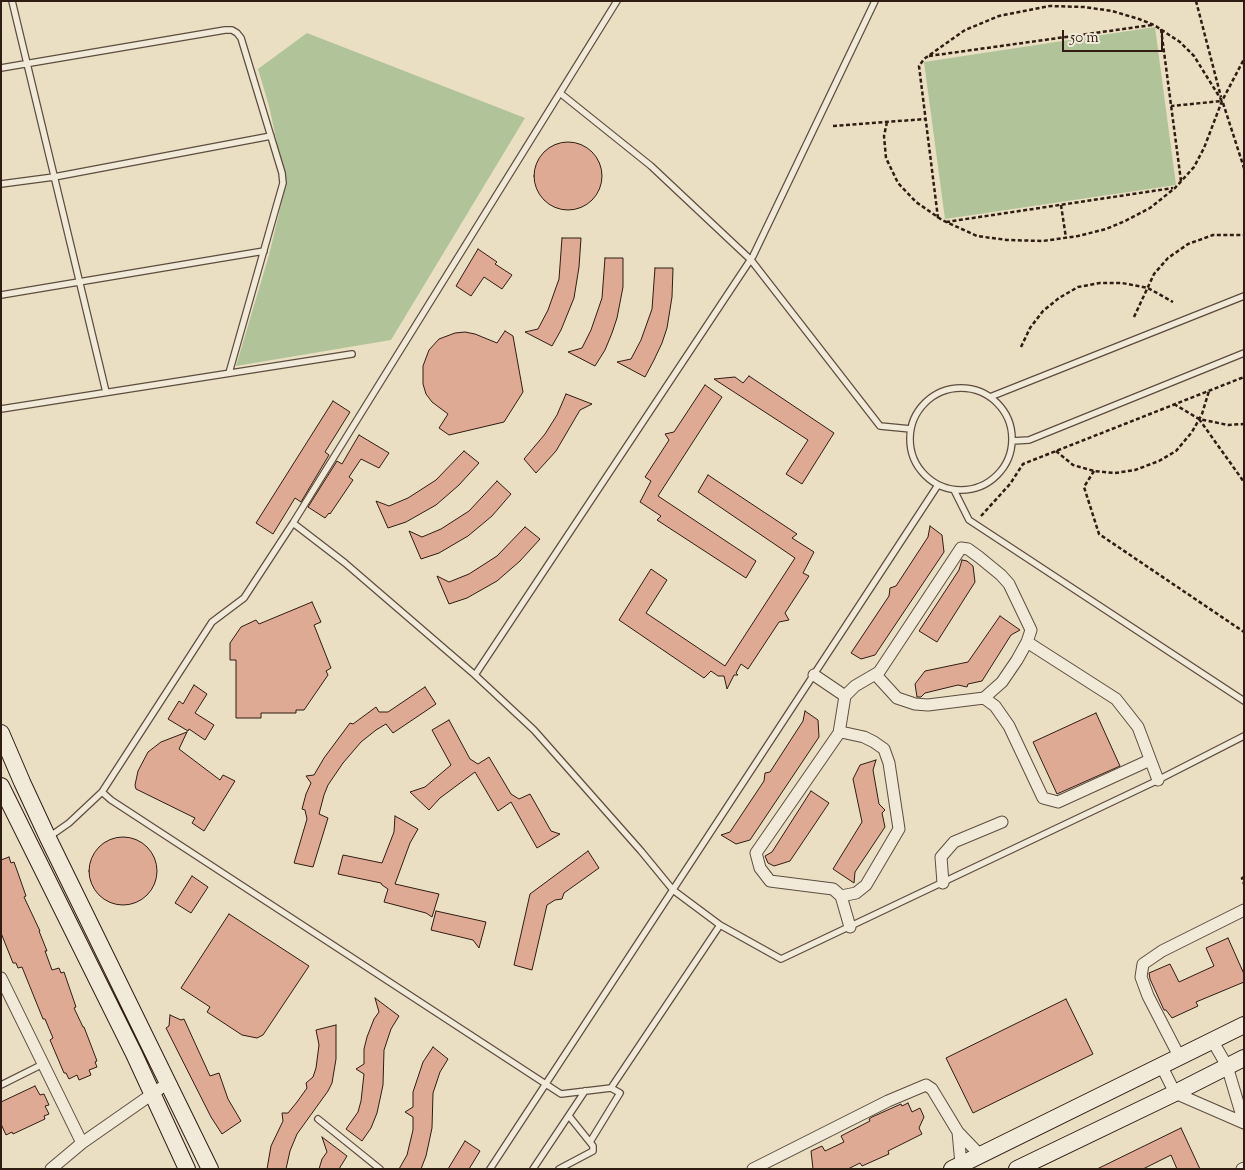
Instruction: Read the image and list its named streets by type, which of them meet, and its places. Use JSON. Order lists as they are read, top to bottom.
{
  "scale_bar": "50 m"
}
